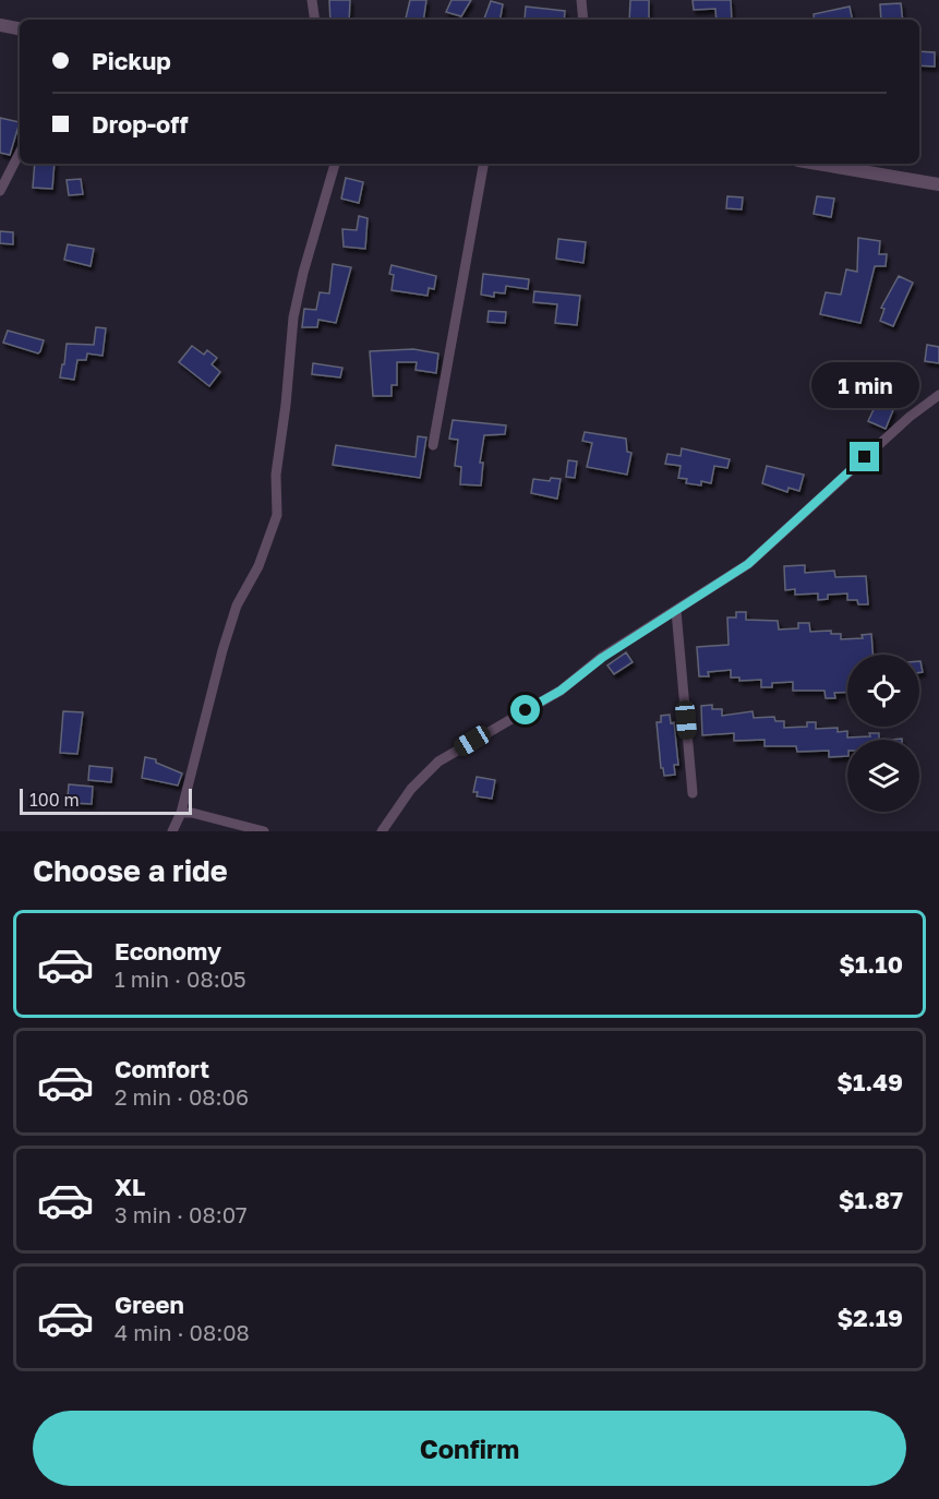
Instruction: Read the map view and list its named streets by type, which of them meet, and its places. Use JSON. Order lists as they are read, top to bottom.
{
  "scale_bar": "100 m",
  "page": {
    "banner": ["Pickup", "Drop-off"],
    "bubble": "1 min",
    "scale": "100 m",
    "heading": "Choose a ride",
    "list": [
      {
        "name": "Economy",
        "note": "1 min · 08:05",
        "value": "$1.10"
      },
      {
        "name": "Comfort",
        "note": "2 min · 08:06",
        "value": "$1.49"
      },
      {
        "name": "XL",
        "note": "3 min · 08:07",
        "value": "$1.87"
      },
      {
        "name": "Green",
        "note": "4 min · 08:08",
        "value": "$2.19"
      }
    ],
    "buttons": "Confirm"
  }
}
